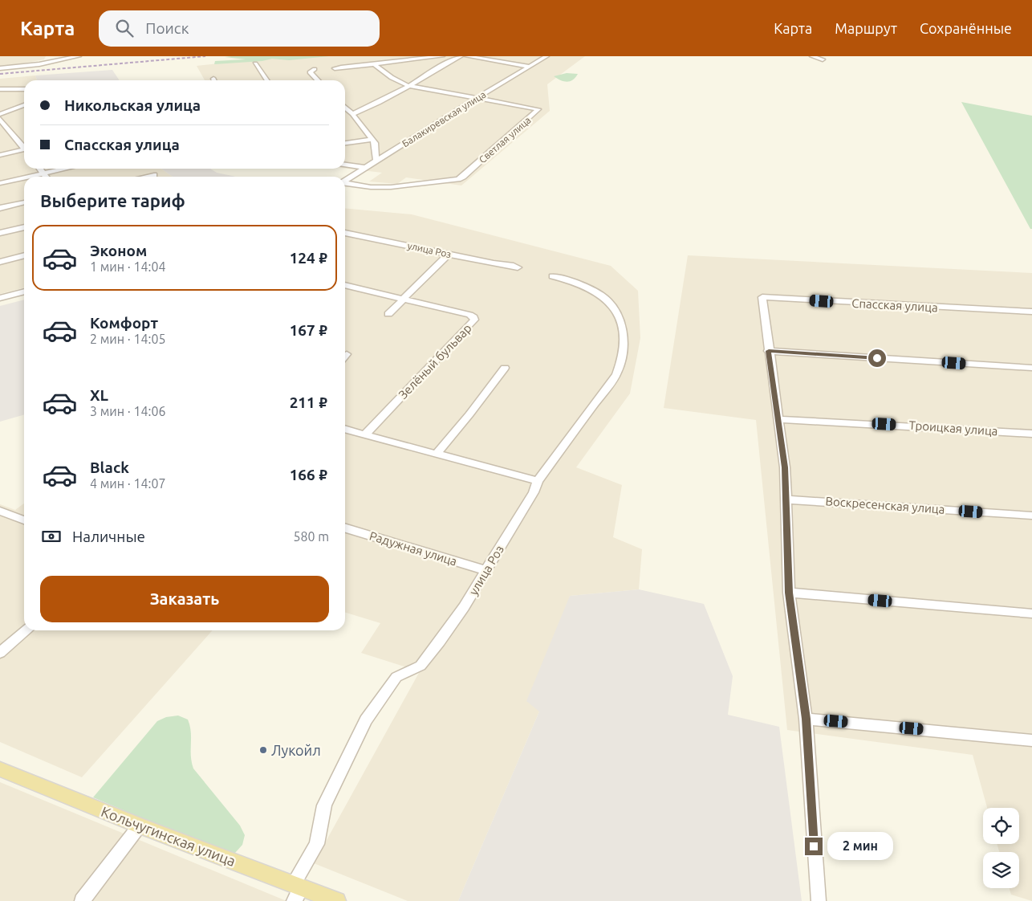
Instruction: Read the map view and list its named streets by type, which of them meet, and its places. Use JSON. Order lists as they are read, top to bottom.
{
  "streets": {
    "main road": ["Кольчугинская улица"],
    "street": [
      "Балакиревская улица",
      "Светлая улица",
      "улица Роз",
      "Спасская улица",
      "Зелёный бульвар",
      "Троицкая улица",
      "Воскресенская улица",
      "Радужная улица"
    ]
  },
  "crossings": [
    ["Балакиревская улица", "Светлая улица"],
    ["улица Роз", "Радужная улица"],
    ["улица Роз", "Кольчугинская улица"],
    ["Спасская улица", "Троицкая улица"],
    ["Спасская улица", "Воскресенская улица"]
  ],
  "places": ["Лукойл"],
  "page": {
    "header": "Карта",
    "search": "Поиск",
    "nav": ["Карта", "Маршрут", "Сохранённые"],
    "banner": ["Никольская улица", "Спасская улица"],
    "heading": "Выберите тариф",
    "list": [
      {
        "name": "Эконом",
        "note": "1 мин · 14:04",
        "value": "124 ₽"
      },
      {
        "name": "Комфорт",
        "note": "2 мин · 14:05",
        "value": "167 ₽"
      },
      {
        "name": "XL",
        "note": "3 мин · 14:06",
        "value": "211 ₽"
      },
      {
        "name": "Black",
        "note": "4 мин · 14:07",
        "value": "166 ₽"
      }
    ],
    "pay": ["Наличные", "580 m"],
    "buttons": "Заказать",
    "bubble": "2 мин"
  }
}
